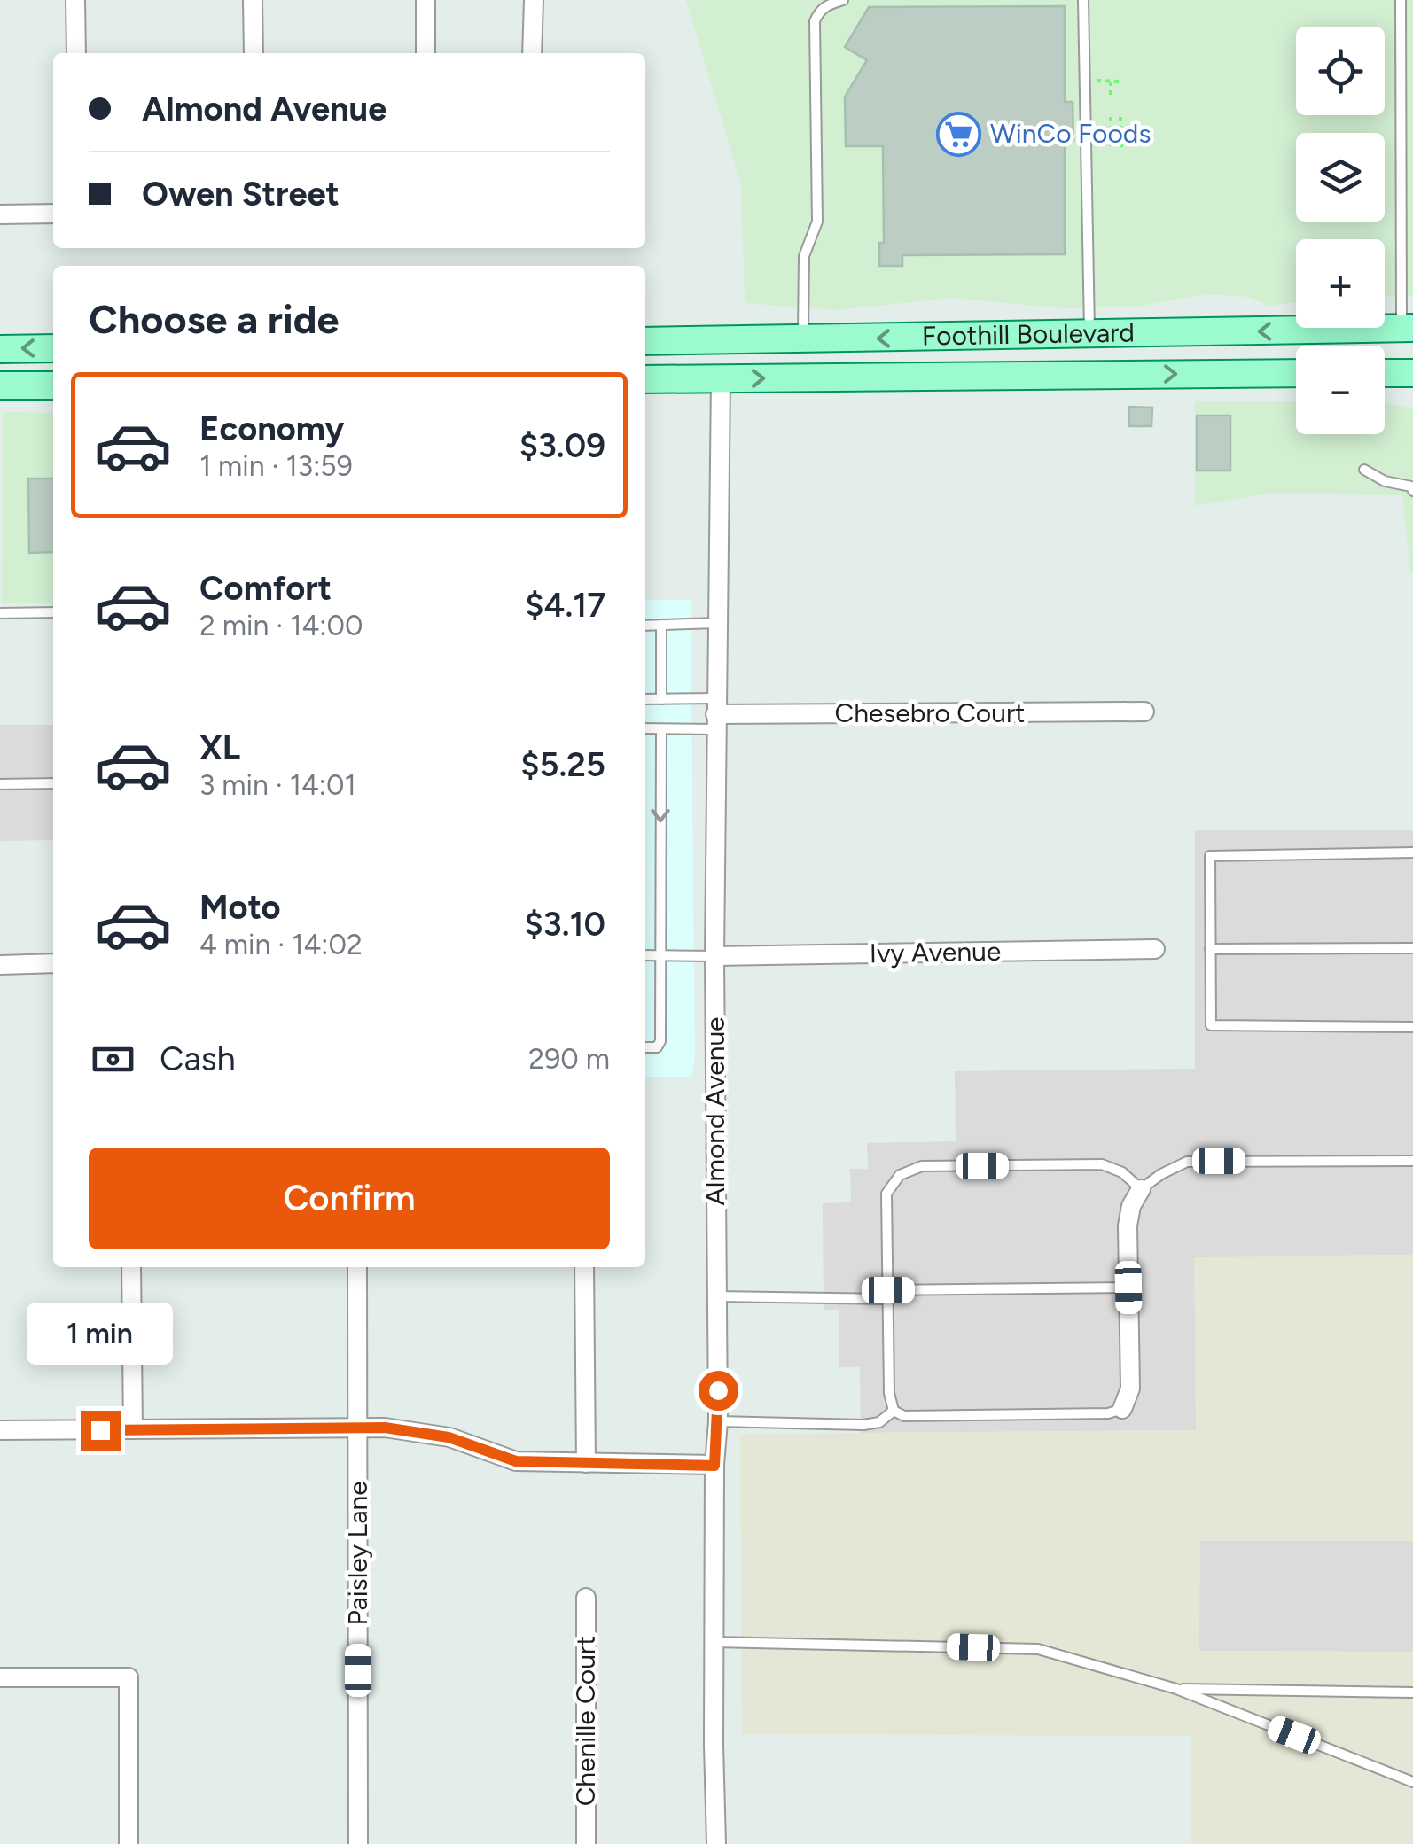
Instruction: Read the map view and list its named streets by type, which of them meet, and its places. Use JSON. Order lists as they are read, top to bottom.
{
  "streets": {
    "main road": ["Foothill Boulevard"],
    "street": [
      "Chesebro Court",
      "Ivy Avenue",
      "Almond Avenue",
      "Paisley Lane",
      "Chenille Court"
    ]
  },
  "crossings": [
    ["Foothill Boulevard", "Almond Avenue"],
    ["Chesebro Court", "Almond Avenue"],
    ["Ivy Avenue", "Almond Avenue"]
  ],
  "places": {
    "supermarket": ["WinCo Foods"]
  },
  "page": {
    "map_buttons": ["+", "−"],
    "banner": ["Almond Avenue", "Owen Street"],
    "heading": "Choose a ride",
    "list": [
      {
        "name": "Economy",
        "note": "1 min · 13:59",
        "value": "$3.09"
      },
      {
        "name": "Comfort",
        "note": "2 min · 14:00",
        "value": "$4.17"
      },
      {
        "name": "XL",
        "note": "3 min · 14:01",
        "value": "$5.25"
      },
      {
        "name": "Moto",
        "note": "4 min · 14:02",
        "value": "$3.10"
      }
    ],
    "pay": ["Cash", "290 m"],
    "buttons": "Confirm",
    "bubble": "1 min"
  }
}
